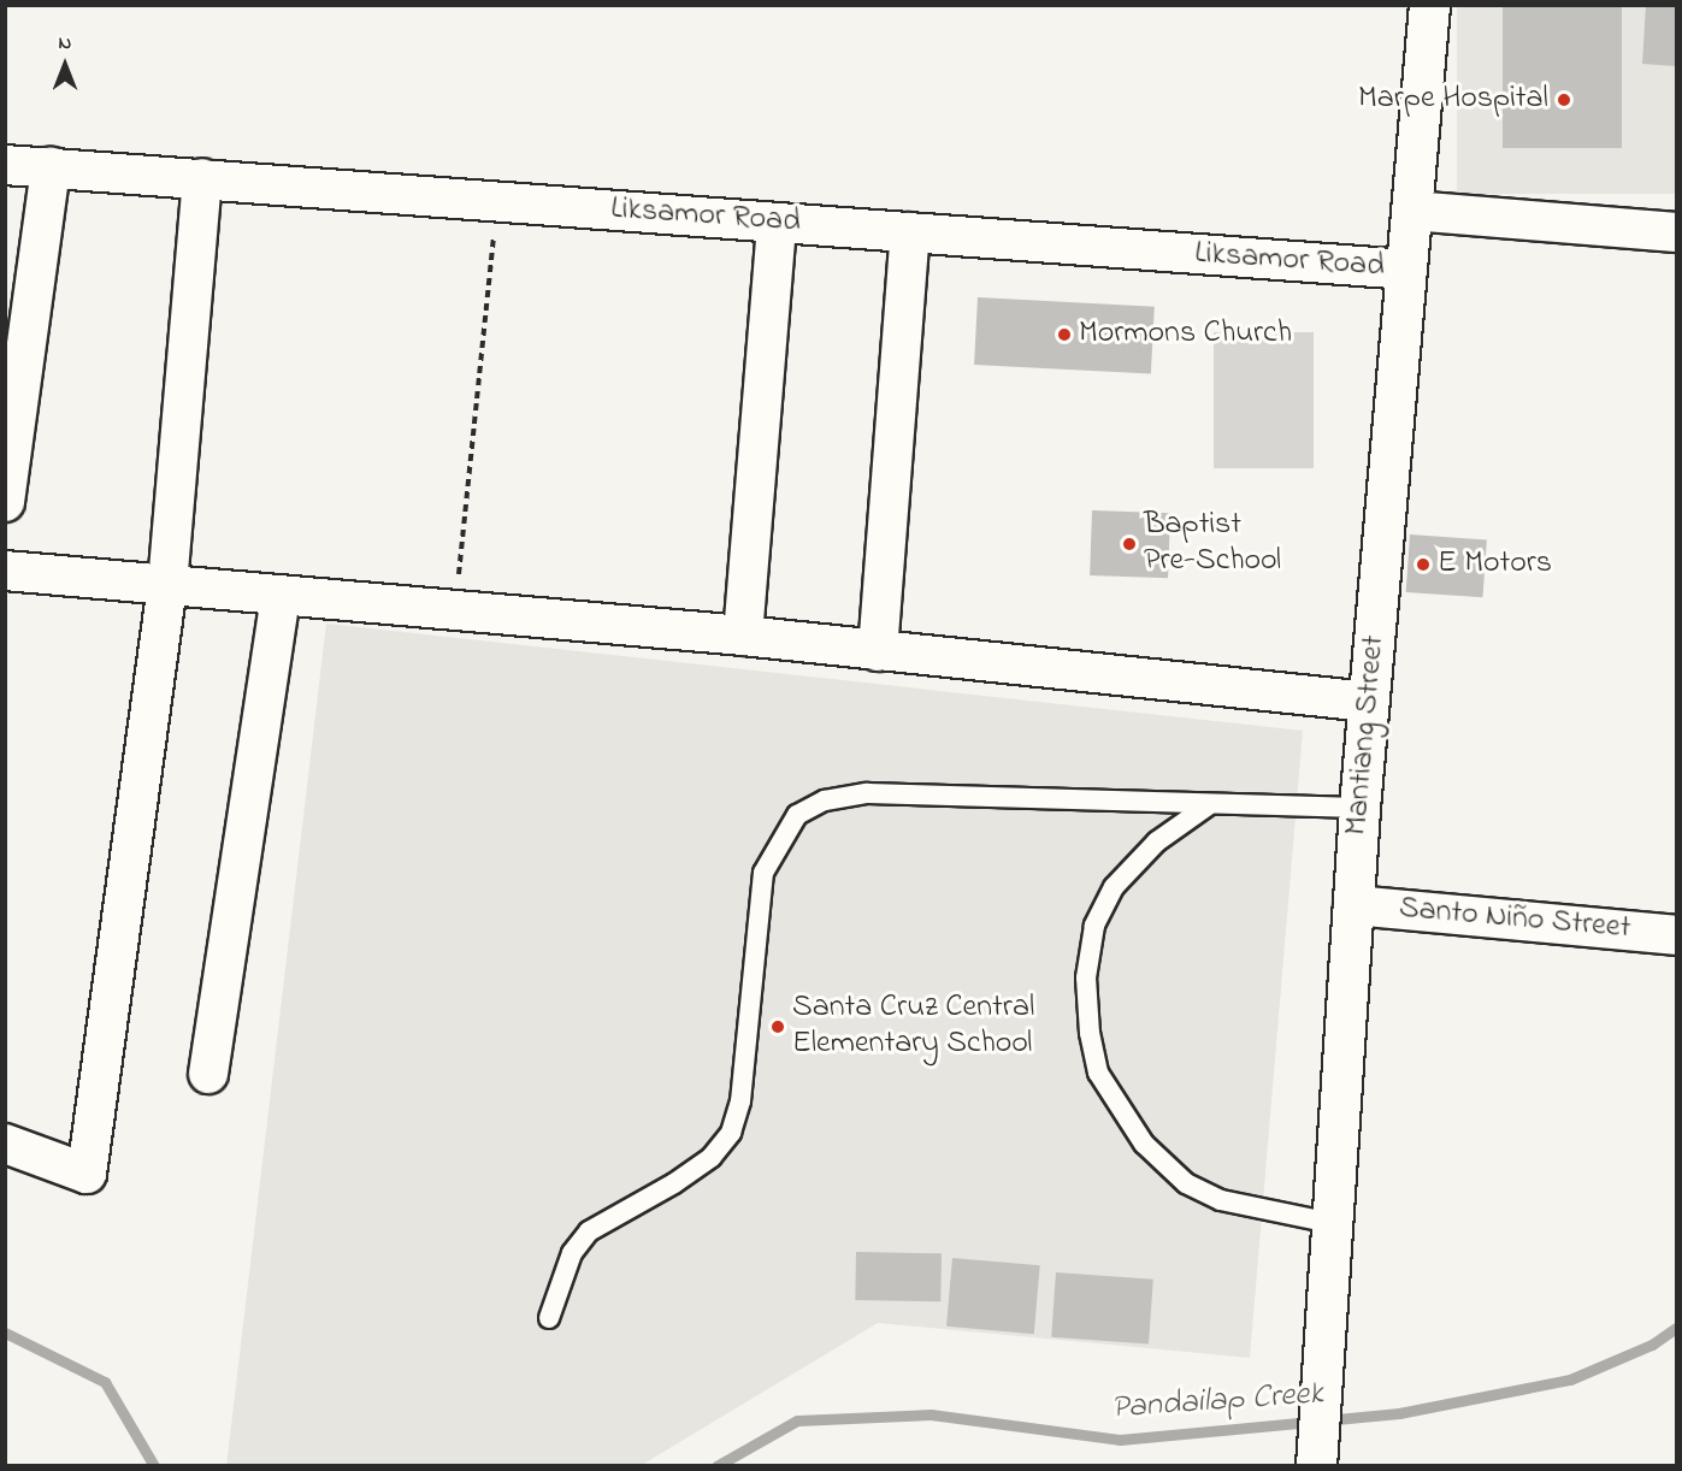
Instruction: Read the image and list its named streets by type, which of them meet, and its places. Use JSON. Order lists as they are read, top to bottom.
{
  "streets": {
    "street": ["Liksamor Road", "Mantiang Street", "Santo Niño Street"]
  },
  "crossings": [
    ["Liksamor Road", "Mantiang Street"],
    ["Mantiang Street", "Santo Niño Street"]
  ],
  "water": ["Pandailap Creek"],
  "places": [
    "Marpe Hospital",
    "Mormons Church",
    "Baptist Pre-School",
    "E Motors",
    "Santa Cruz Central Elementary School"
  ],
  "north": "top"
}
